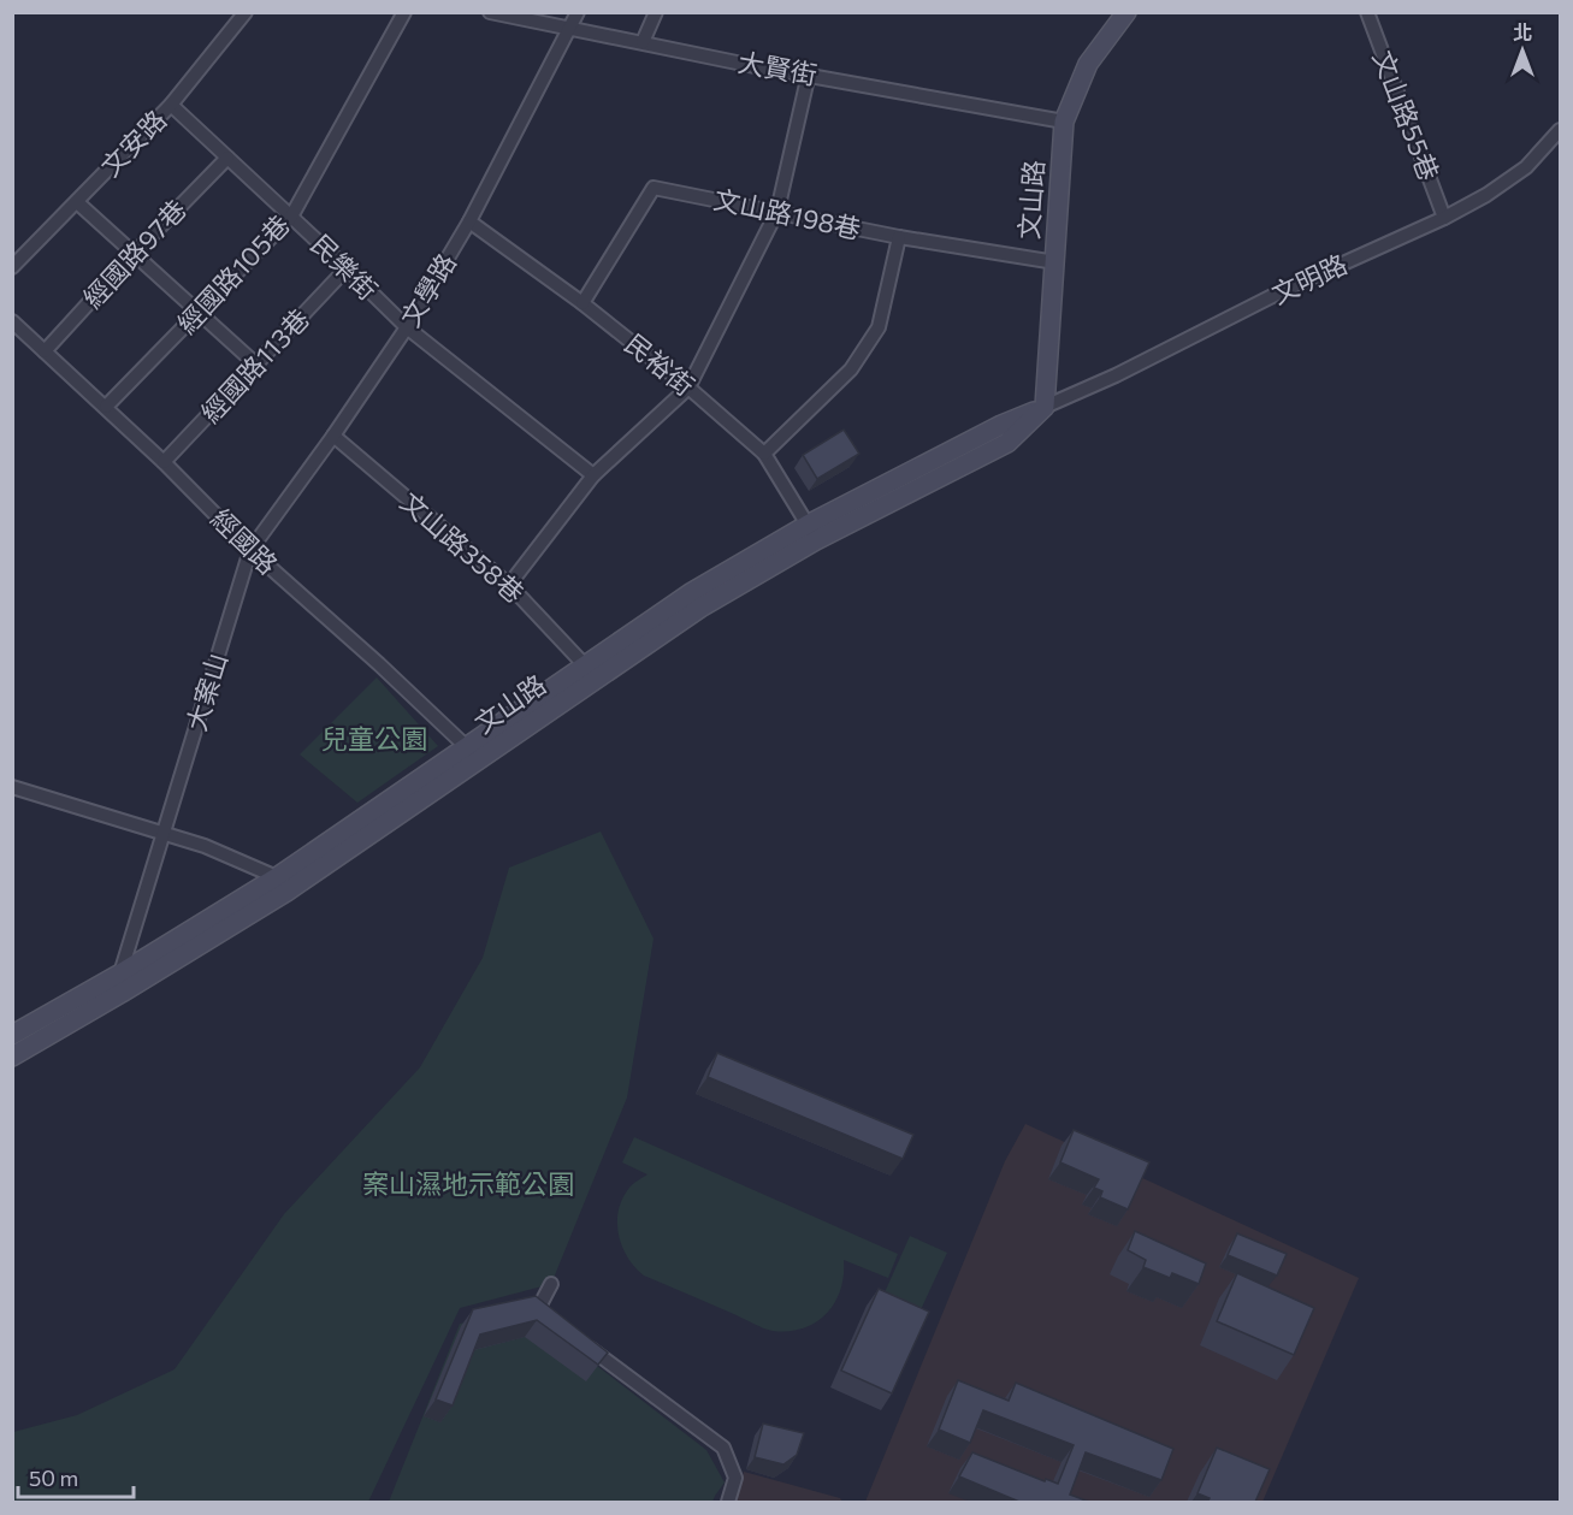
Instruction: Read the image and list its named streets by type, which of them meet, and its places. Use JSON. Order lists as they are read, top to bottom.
{
  "streets": {
    "main road": ["文山路"],
    "street": [
      "大賢街",
      "文山路55巷",
      "文安路",
      "文山路198巷",
      "經國路97巷",
      "民樂街",
      "經國路105巷",
      "文明路",
      "文學路",
      "民裕街",
      "經國路113巷",
      "經國路",
      "文山路358巷",
      "大案山"
    ]
  },
  "crossings": [
    ["大賢街", "文山路"],
    ["大賢街", "文學路"],
    ["文山路55巷", "文明路"],
    ["文安路", "民樂街"],
    ["文山路", "文山路198巷"],
    ["文山路", "文明路"],
    ["文山路", "民裕街"],
    ["文山路", "經國路"],
    ["文山路", "文山路358巷"],
    ["文山路", "大案山"],
    ["文山路198巷", "民裕街"],
    ["經國路97巷", "民樂街"],
    ["經國路97巷", "經國路"],
    ["民樂街", "經國路105巷"],
    ["民樂街", "文學路"],
    ["民樂街", "經國路113巷"],
    ["經國路105巷", "經國路"],
    ["文學路", "民裕街"],
    ["文學路", "經國路"],
    ["文學路", "文山路358巷"],
    ["文學路", "大案山"],
    ["經國路113巷", "經國路"],
    ["經國路", "大案山"]
  ],
  "parks": ["兒童公園", "案山濕地示範公園"],
  "scale_bar": "50 m",
  "north": "top"
}
